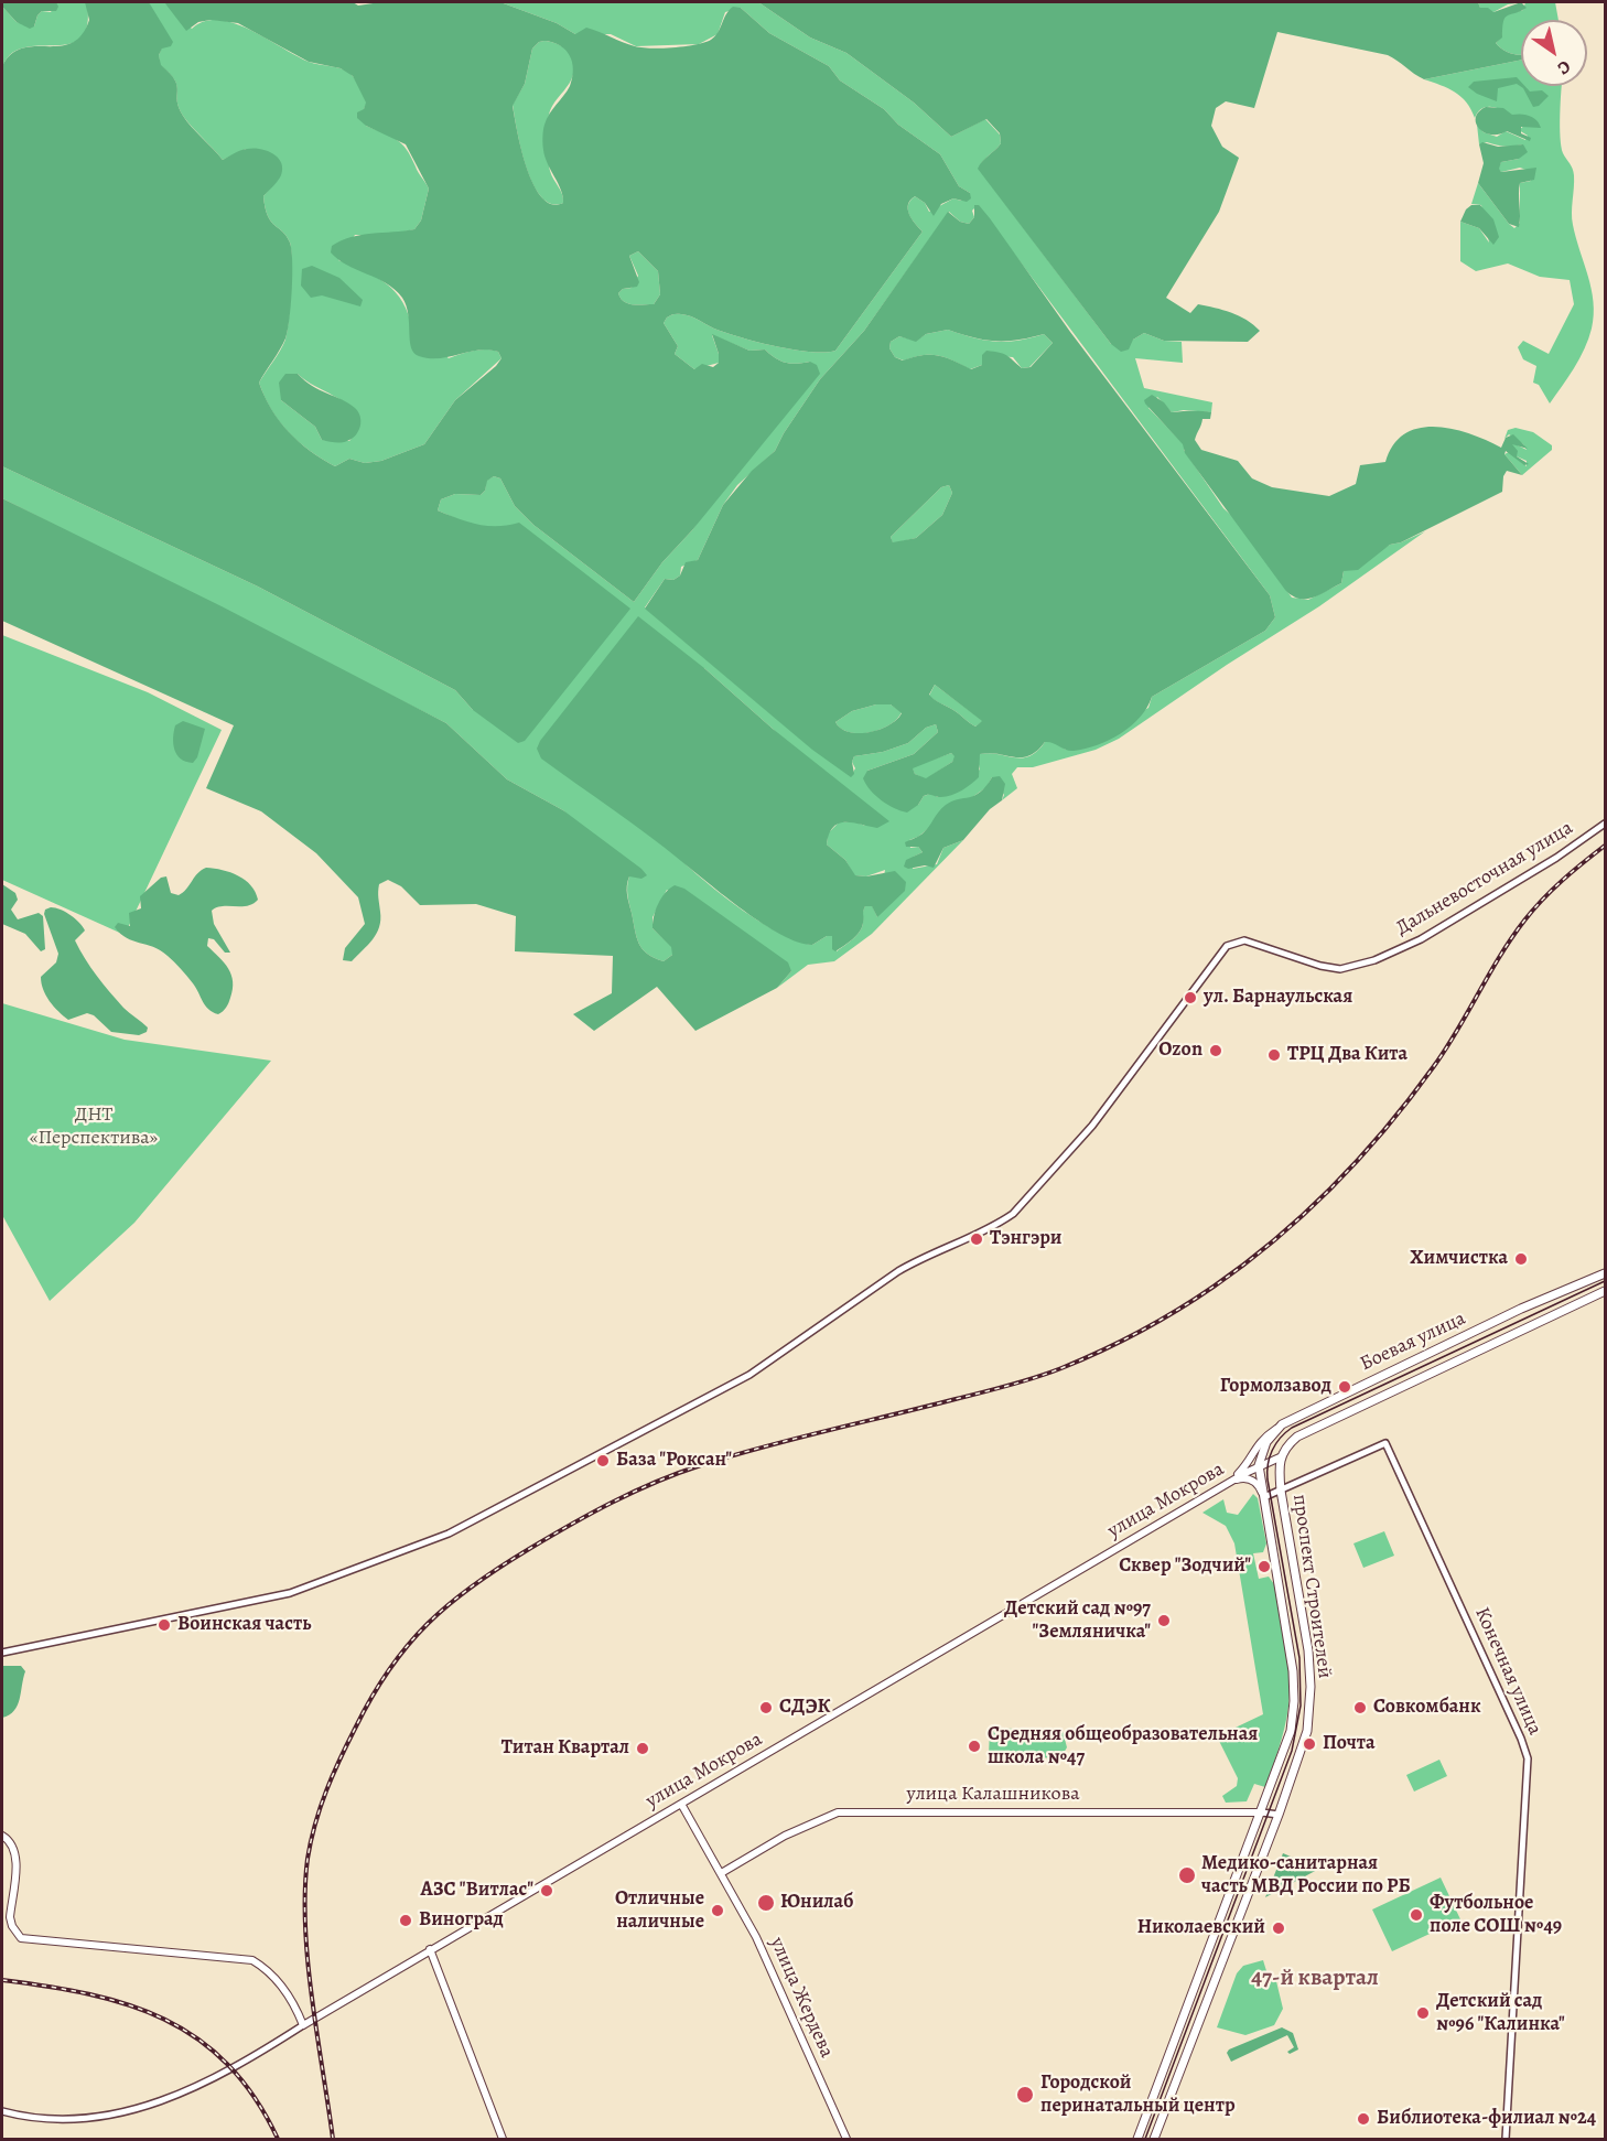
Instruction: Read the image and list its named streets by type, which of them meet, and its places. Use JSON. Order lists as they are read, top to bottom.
{
  "streets": {
    "main road": [
      "Боевая улица",
      "улица Мокрова",
      "проспект Строителей",
      "улица Калашникова",
      "улица Жердева"
    ],
    "street": ["Дальневосточная улица", "Конечная улица"]
  },
  "crossings": [
    ["Боевая улица", "улица Мокрова"],
    ["Боевая улица", "проспект Строителей"],
    ["улица Мокрова", "проспект Строителей"],
    ["улица Мокрова", "улица Жердева"],
    ["проспект Строителей", "Конечная улица"],
    ["проспект Строителей", "улица Калашникова"],
    ["улица Калашникова", "улица Жердева"]
  ],
  "districts": ["47-й квартал"],
  "parks": ["ДНТ «Перспектива»"],
  "places": [
    "ул. Барнаульская",
    "Ozon",
    "ТРЦ Два Кита",
    "Тэнгэри",
    "Химчистка",
    "Гормолзавод",
    "База \"Роксан\"",
    "Сквер \"Зодчий\"",
    "Детский сад №97 \"Земляничка\"",
    "Воинская часть",
    "СДЭК",
    "Совкомбанк",
    "Почта",
    "Средняя общеобразовательная школа №47",
    "Титан Квартал",
    "Медико-санитарная часть МВД России по РБ",
    "АЗС \"Витлас\"",
    "Юнилаб",
    "Отличные наличные",
    "Футбольное поле СОШ №49",
    "Виноград",
    "Николаевский",
    "Детский сад №96 \"Калинка\"",
    "Городской перинатальный центр",
    "Библиотека-филиал №24"
  ],
  "north": "bottom right"
}
